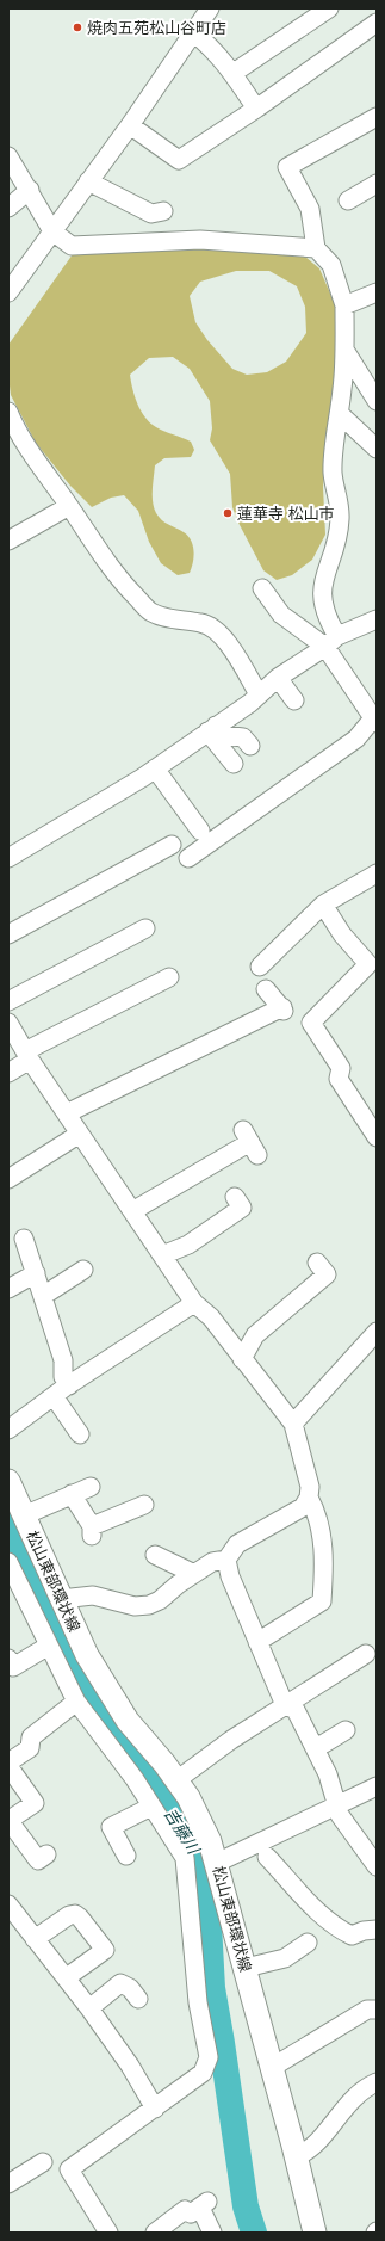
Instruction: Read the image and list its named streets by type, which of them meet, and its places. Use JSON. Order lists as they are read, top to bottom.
{
  "streets": {
    "main road": ["松山東部環状線"]
  },
  "water": ["吉藤川"],
  "places": ["焼肉五苑松山谷町店", "蓮華寺 松山市"]
}
